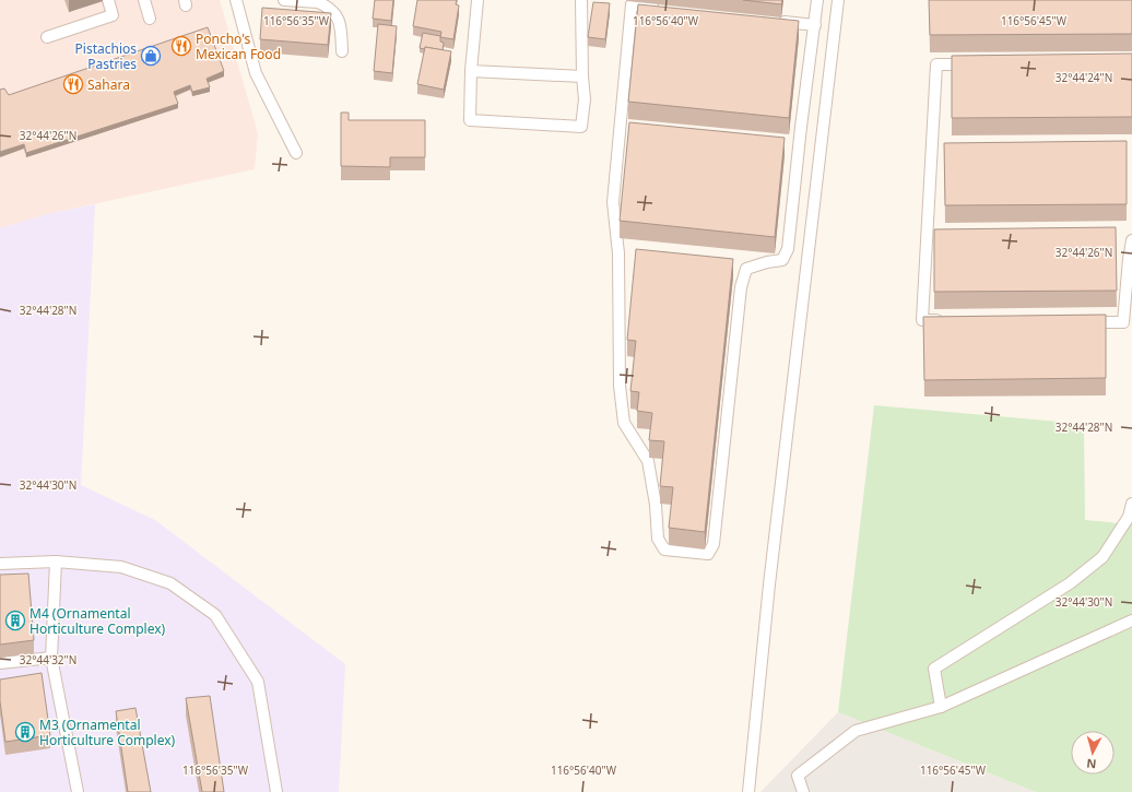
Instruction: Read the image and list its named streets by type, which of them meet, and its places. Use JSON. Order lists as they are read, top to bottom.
{
  "places": {
    "restaurant": ["Poncho's Mexican Food", "Sahara"],
    "shop": ["Pistachios Pastries"],
    "building": ["M4 (Ornamental Horticulture Complex)", "M3 (Ornamental Horticulture Complex)"]
  },
  "north": "bottom",
  "coordinates": [
    "116°56'35\"W",
    "116°56'40\"W",
    "116°56'45\"W",
    "32°44'24\"N",
    "32°44'26\"N",
    "32°44'28\"N",
    "32°44'30\"N",
    "32°44'32\"N"
  ]
}
